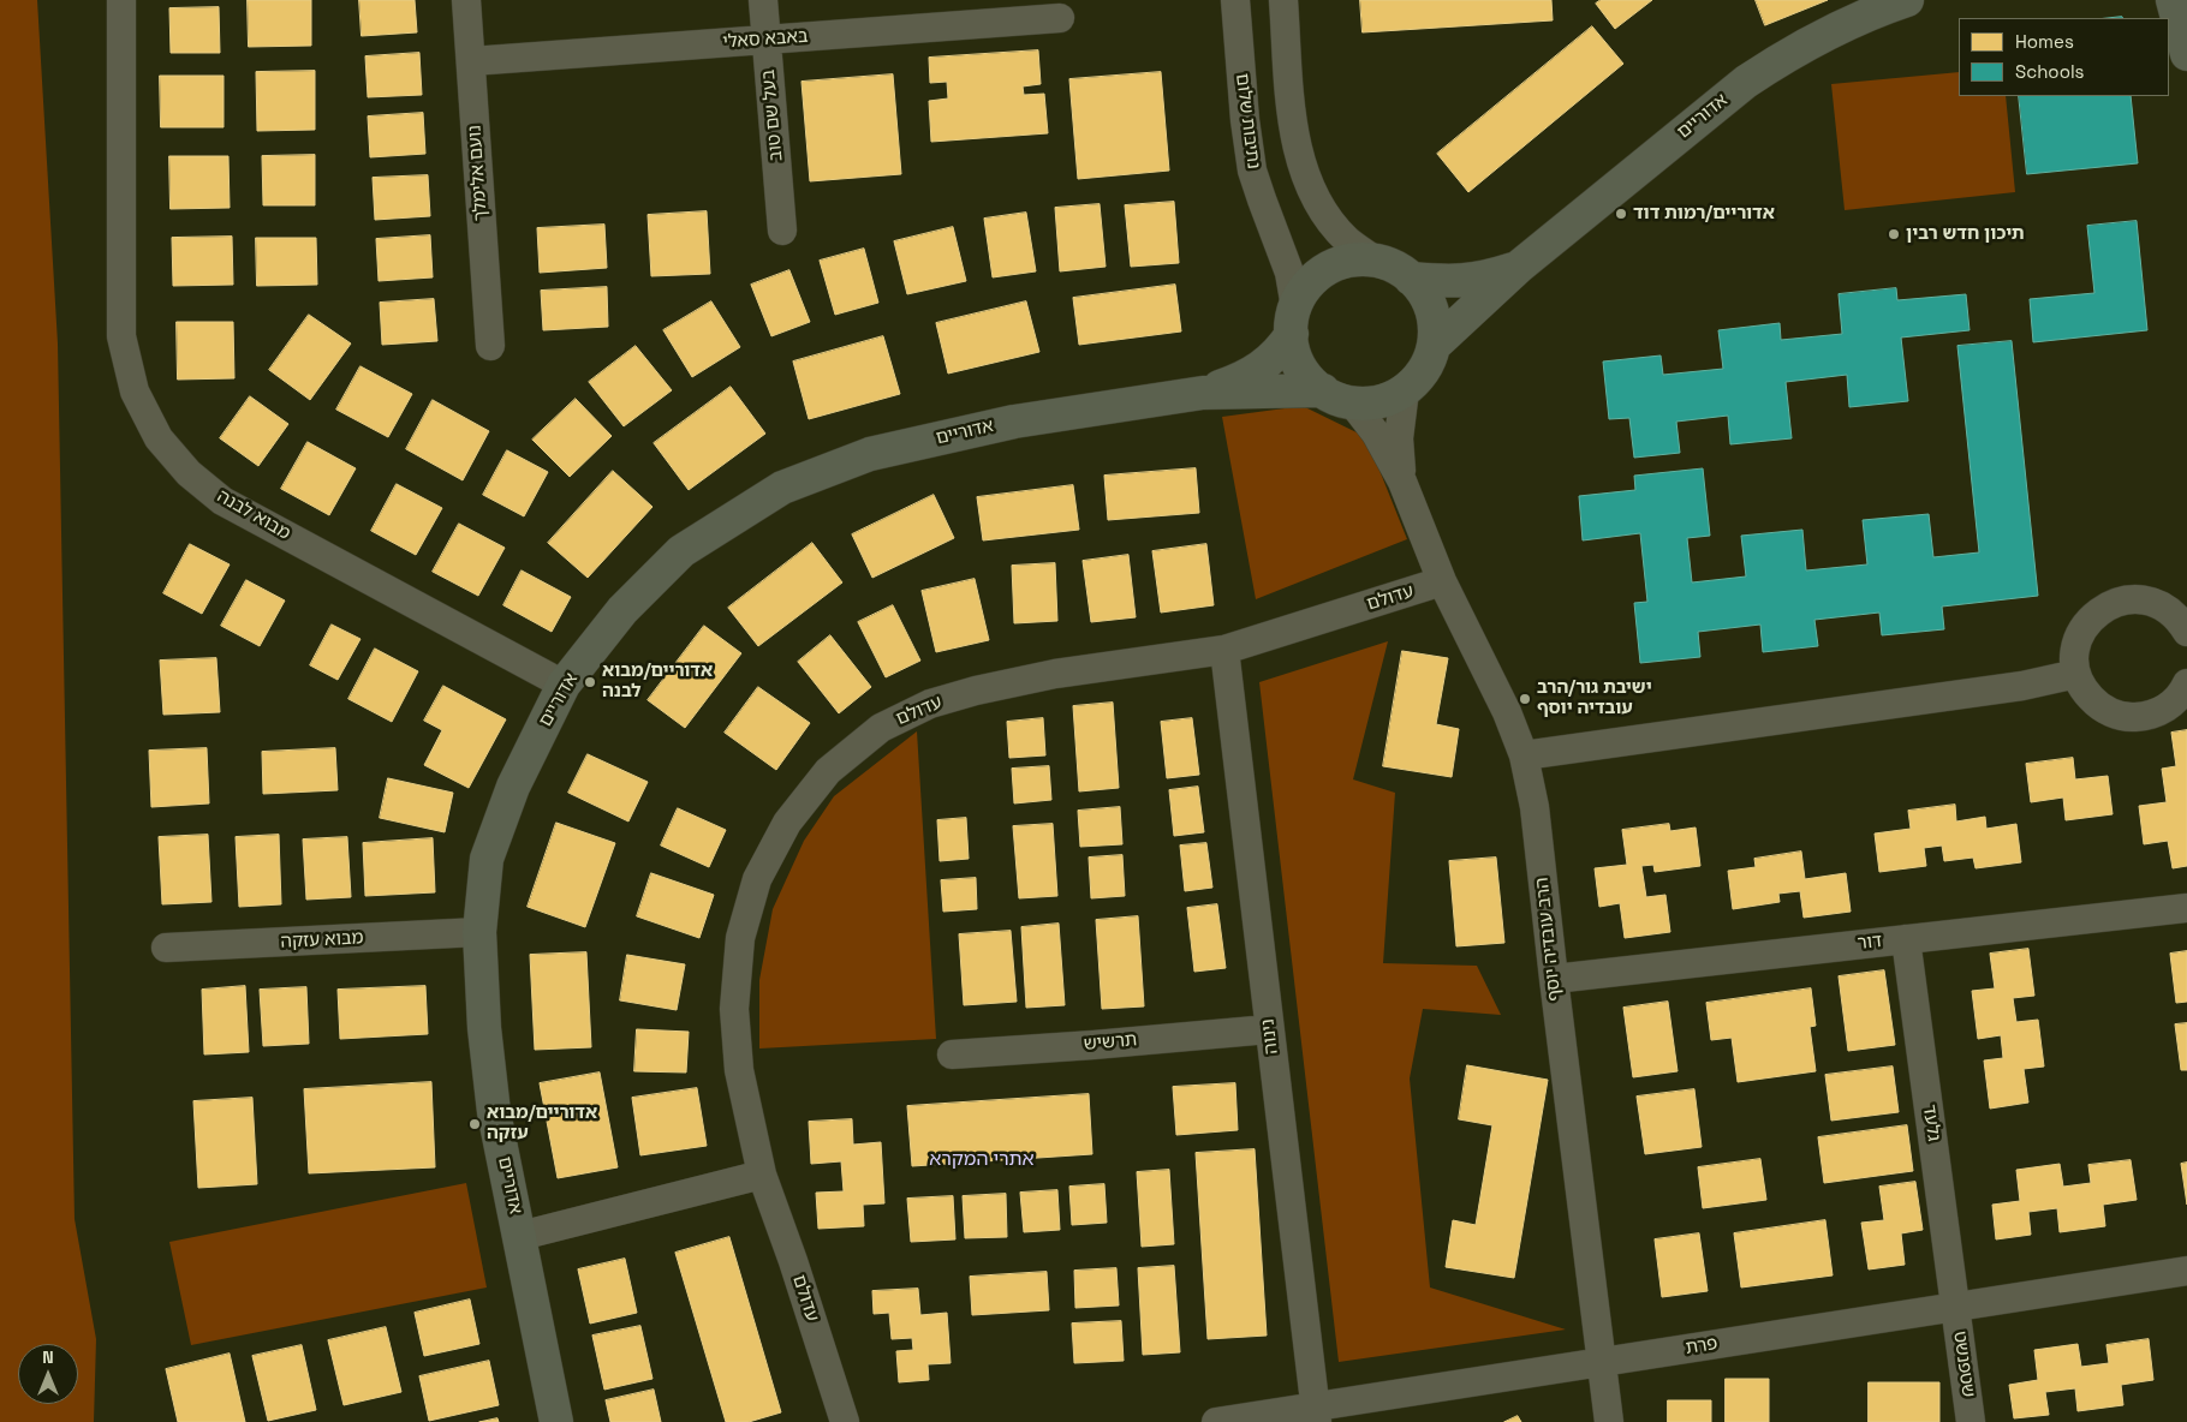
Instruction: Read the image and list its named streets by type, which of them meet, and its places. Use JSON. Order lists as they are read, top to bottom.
{
  "streets": {
    "street": [
      "באבא סאלי",
      "בעל שם טוב",
      "אדוריים",
      "נתיבות שלום",
      "נועם אלימלך",
      "מבוא לבנה",
      "עדולם",
      "הרב עובדיה יוסף",
      "מבוא עזקה",
      "דור",
      "נינוה",
      "תרשיש",
      "גלעד",
      "פרת",
      "שטפנשט"
    ]
  },
  "crossings": [
    ["באבא סאלי", "בעל שם טוב"],
    ["באבא סאלי", "נועם אלימלך"],
    ["אדוריים", "נתיבות שלום"],
    ["אדוריים", "מבוא לבנה"],
    ["אדוריים", "הרב עובדיה יוסף"],
    ["אדוריים", "מבוא עזקה"],
    ["נתיבות שלום", "הרב עובדיה יוסף"],
    ["עדולם", "הרב עובדיה יוסף"],
    ["עדולם", "נינוה"],
    ["הרב עובדיה יוסף", "דור"],
    ["הרב עובדיה יוסף", "פרת"],
    ["דור", "גלעד"],
    ["נינוה", "תרשיש"],
    ["נינוה", "פרת"],
    ["גלעד", "פרת"],
    ["גלעד", "שטפנשט"],
    ["פרת", "שטפנשט"]
  ],
  "districts": ["אתרי המקרא"],
  "places": [
    "אדוריים/רמות דוד",
    "תיכון חדש רבין",
    "אדוריים/מבוא לבנה",
    "ישיבת גור/הרב עובדיה יוסף",
    "אדוריים/מבוא עזקה"
  ],
  "legend": ["Homes", "Schools"],
  "north": "top"
}
